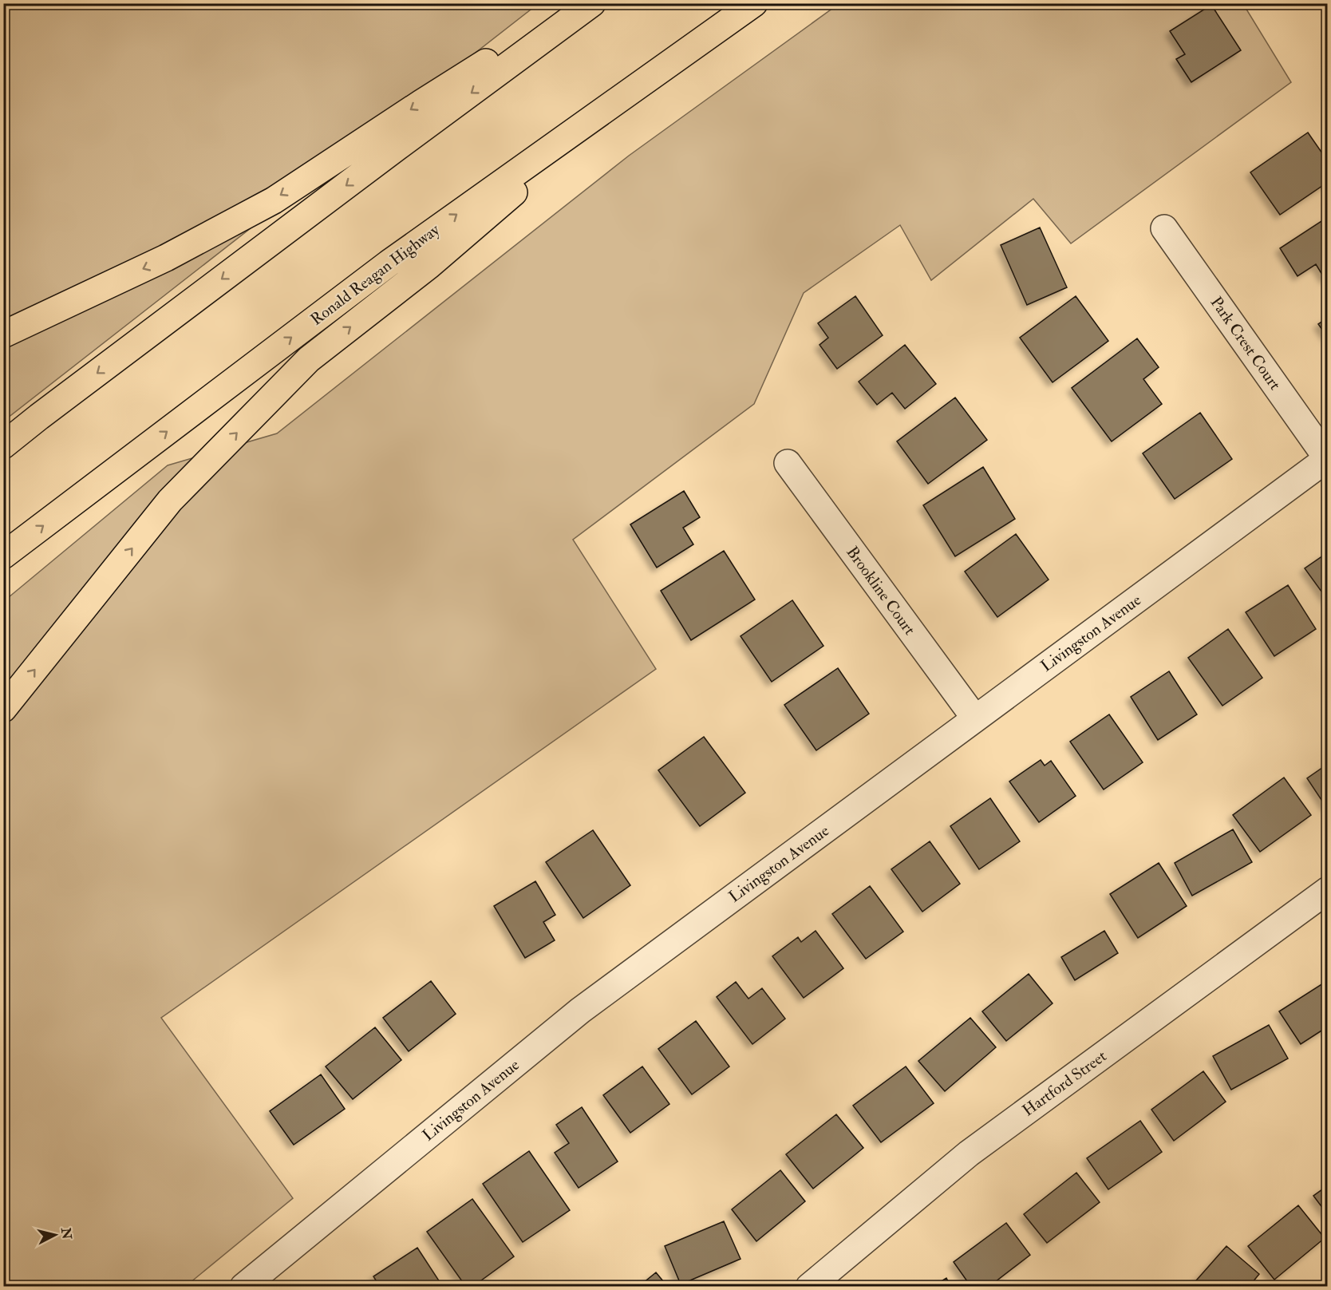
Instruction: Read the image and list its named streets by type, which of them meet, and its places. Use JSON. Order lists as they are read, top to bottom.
{
  "streets": {
    "highway": ["Ronald Reagan Highway"],
    "street": [
      "Park Crest Court",
      "Brookline Court",
      "Livingston Avenue",
      "Hartford Street"
    ]
  },
  "crossings": [
    ["Park Crest Court", "Livingston Avenue"],
    ["Brookline Court", "Livingston Avenue"]
  ],
  "north": "right"
}
